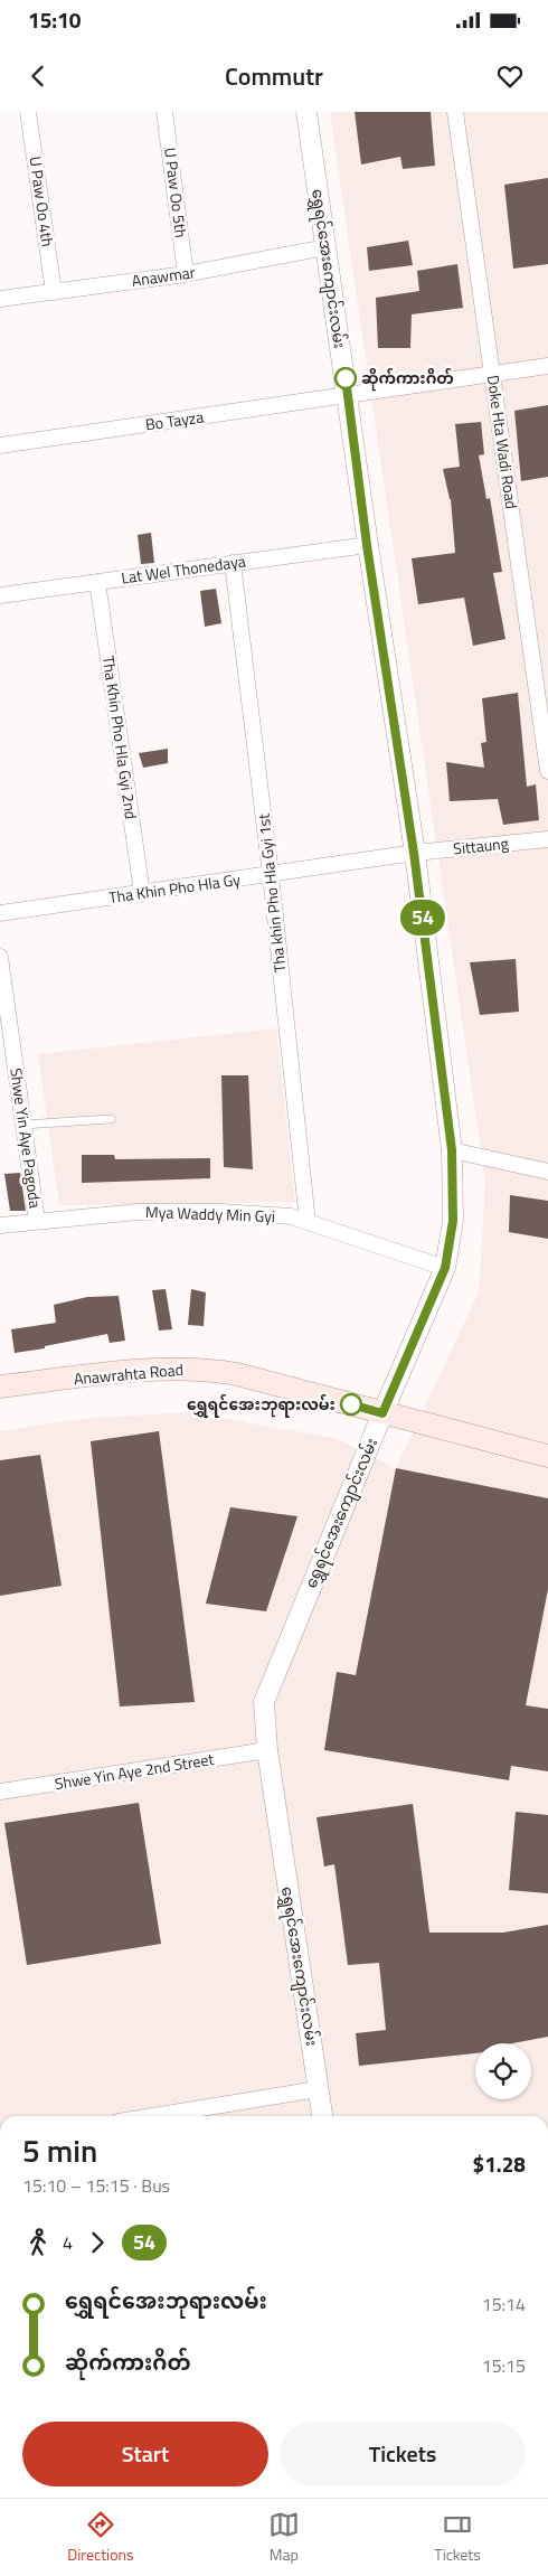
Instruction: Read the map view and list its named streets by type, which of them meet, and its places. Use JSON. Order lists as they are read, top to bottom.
{
  "streets": {
    "main road": ["Anawrahta Road"],
    "street": [
      "U Paw Oo 5th",
      "U Paw Oo 4th",
      "ရွှေရင်အေးကျောင်းလမ်း",
      "Anawmar",
      "Bo Tayza",
      "Doke Hta Wadi Road",
      "Lat Wel Thonedaya",
      "Tha Khin Pho Hla Gyi 2nd",
      "Sittaung",
      "Tha Khin Pho Hla Gy",
      "Tha khin Pho Hla Gyi 1st",
      "Shwe Yin Aye Pagoda",
      "Mya Waddy Min Gyi",
      "Shwe Yin Aye 2nd Street"
    ]
  },
  "crossings": [
    ["U Paw Oo 5th", "Anawmar"],
    ["U Paw Oo 4th", "Anawmar"],
    ["ရွှေရင်အေးကျောင်းလမ်း", "Anawmar"],
    ["ရွှေရင်အေးကျောင်းလမ်း", "Bo Tayza"],
    ["ရွှေရင်အေးကျောင်းလမ်း", "Lat Wel Thonedaya"],
    ["ရွှေရင်အေးကျောင်းလမ်း", "Sittaung"],
    ["ရွှေရင်အေးကျောင်းလမ်း", "Tha Khin Pho Hla Gy"],
    ["ရွှေရင်အေးကျောင်းလမ်း", "Mya Waddy Min Gyi"],
    ["ရွှေရင်အေးကျောင်းလမ်း", "Anawrahta Road"],
    ["ရွှေရင်အေးကျောင်းလမ်း", "Shwe Yin Aye 2nd Street"],
    ["Bo Tayza", "Doke Hta Wadi Road"],
    ["Lat Wel Thonedaya", "Tha Khin Pho Hla Gyi 2nd"],
    ["Lat Wel Thonedaya", "Tha khin Pho Hla Gyi 1st"],
    ["Tha Khin Pho Hla Gyi 2nd", "Tha Khin Pho Hla Gy"],
    ["Sittaung", "Tha Khin Pho Hla Gy"],
    ["Tha Khin Pho Hla Gy", "Tha khin Pho Hla Gyi 1st"],
    ["Tha khin Pho Hla Gyi 1st", "Mya Waddy Min Gyi"],
    ["Shwe Yin Aye Pagoda", "Mya Waddy Min Gyi"]
  ],
  "places": ["ဆိုက်ကားဂိတ်", "ရွှေရင်အေးဘုရားလမ်း"],
  "lines": ["bus line 54"],
  "page": {
    "status": "15:10",
    "header": "Commutr",
    "on_map": "54",
    "heading": ["5 min", "15:10 – 15:15 · Bus", "$1.28"],
    "legs": ["4", "54"],
    "list": [
      {
        "name": "ရွှေရင်အေးဘုရားလမ်း",
        "value": "15:14"
      },
      {
        "name": "ဆိုက်ကားဂိတ်",
        "value": "15:15"
      }
    ],
    "buttons": ["Start", "Tickets"],
    "tabs": ["Directions", "Map", "Tickets"]
  }
}
